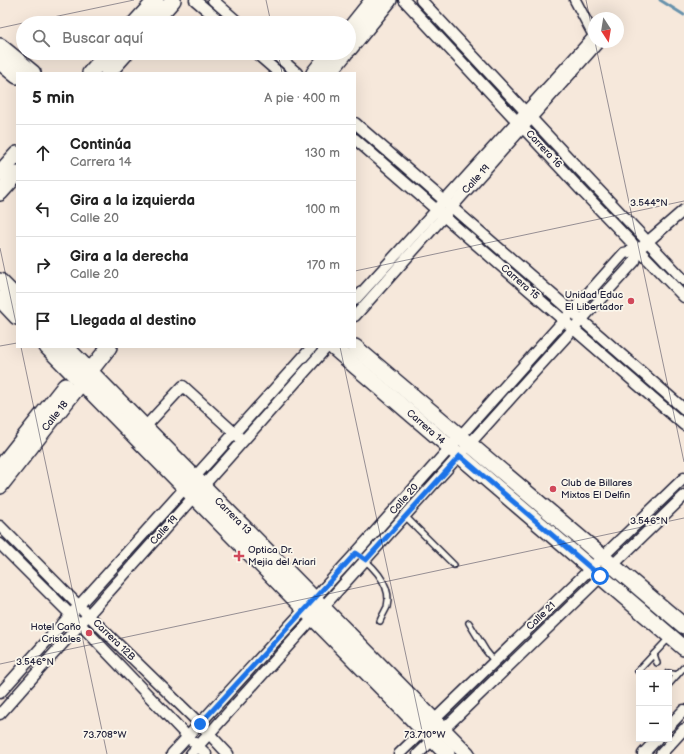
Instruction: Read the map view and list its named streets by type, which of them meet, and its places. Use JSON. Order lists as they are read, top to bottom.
{
  "streets": {
    "street": [
      "Carrera 16",
      "Calle 19",
      "Carrera 15",
      "Calle 18",
      "Carrera 14",
      "Calle 20",
      "Carrera 13",
      "Calle 21",
      "Carrera 12B"
    ]
  },
  "crossings": [
    ["Carrera 16", "Calle 19"],
    ["Carrera 16", "Calle 20"],
    ["Calle 19", "Carrera 15"],
    ["Calle 19", "Carrera 13"],
    ["Calle 19", "Carrera 12B"],
    ["Carrera 15", "Calle 20"],
    ["Calle 18", "Carrera 13"],
    ["Carrera 14", "Calle 20"],
    ["Carrera 14", "Calle 21"],
    ["Calle 20", "Carrera 13"],
    ["Calle 20", "Carrera 12B"],
    ["Carrera 13", "Calle 21"]
  ],
  "places": {
    "other": ["Unidad Educ El Libertador", "Club de Billares Mixtos El Delfin", "Hotel Caño Cristales"],
    "health": ["Optica Dr. Mejia del Ariari"]
  },
  "north": "bottom",
  "page": {
    "search": "Buscar aquí",
    "heading": ["5 min", "A pie · 400 m"],
    "list": [
      ["Continúa", "Carrera 14", "130 m"],
      ["Gira a la izquierda", "Calle 20", "100 m"],
      ["Gira a la derecha", "Calle 20", "170 m"],
      "Llegada al destino"
    ],
    "map_buttons": ["+", "−"]
  },
  "coordinates": [
    "3.544°N",
    "3.546°N",
    "73.708°W",
    "73.710°W"
  ]
}
